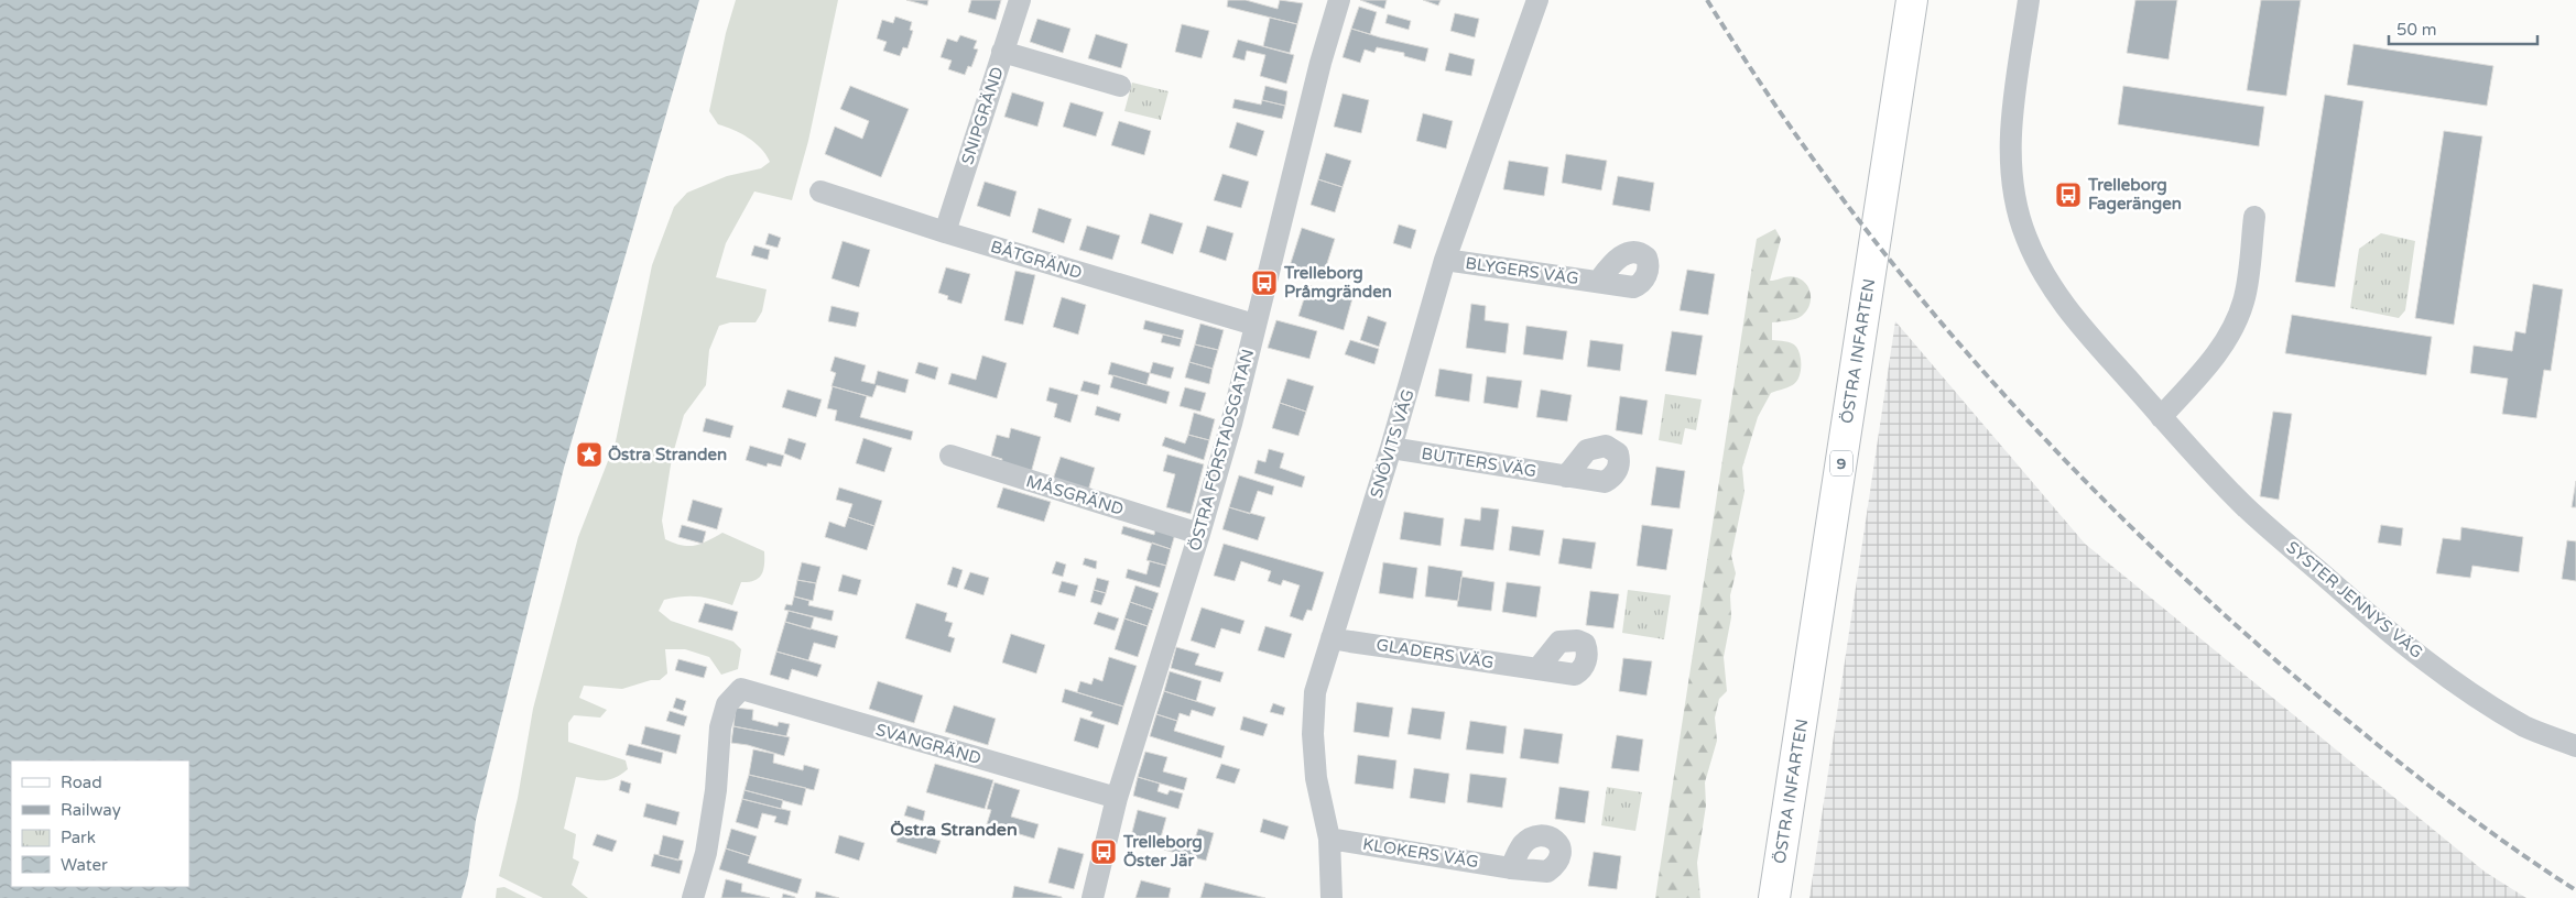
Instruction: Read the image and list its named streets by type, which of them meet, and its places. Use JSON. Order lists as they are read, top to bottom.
{
  "streets": {
    "main road": ["ÖSTRA INFARTEN", "9"],
    "street": [
      "SNIPGRÄND",
      "BÅTGRÄND",
      "BLYGERS VÄG",
      "SNÖVITS VÄG",
      "ÖSTRA FÖRSTADSGATAN",
      "BUTTERS VÄG",
      "MÅSGRÄND",
      "SYSTER JENNYS VÄG",
      "GLADERS VÄG",
      "SVANGRÄND",
      "KLOKERS VÄG"
    ]
  },
  "crossings": [
    ["SNIPGRÄND", "BÅTGRÄND"],
    ["BÅTGRÄND", "ÖSTRA FÖRSTADSGATAN"],
    ["BLYGERS VÄG", "SNÖVITS VÄG"],
    ["SNÖVITS VÄG", "BUTTERS VÄG"],
    ["SNÖVITS VÄG", "GLADERS VÄG"],
    ["SNÖVITS VÄG", "KLOKERS VÄG"],
    ["ÖSTRA FÖRSTADSGATAN", "MÅSGRÄND"],
    ["ÖSTRA FÖRSTADSGATAN", "SVANGRÄND"]
  ],
  "districts": ["Östra Stranden"],
  "places": {
    "bus stop": ["Trelleborg Fagerängen", "Trelleborg Pråmgränden", "Trelleborg Öster Jär"],
    "place": ["Östra Stranden"]
  },
  "legend": [
    "Road",
    "Railway",
    "Park",
    "Water"
  ],
  "scale_bar": "50 m"
}
